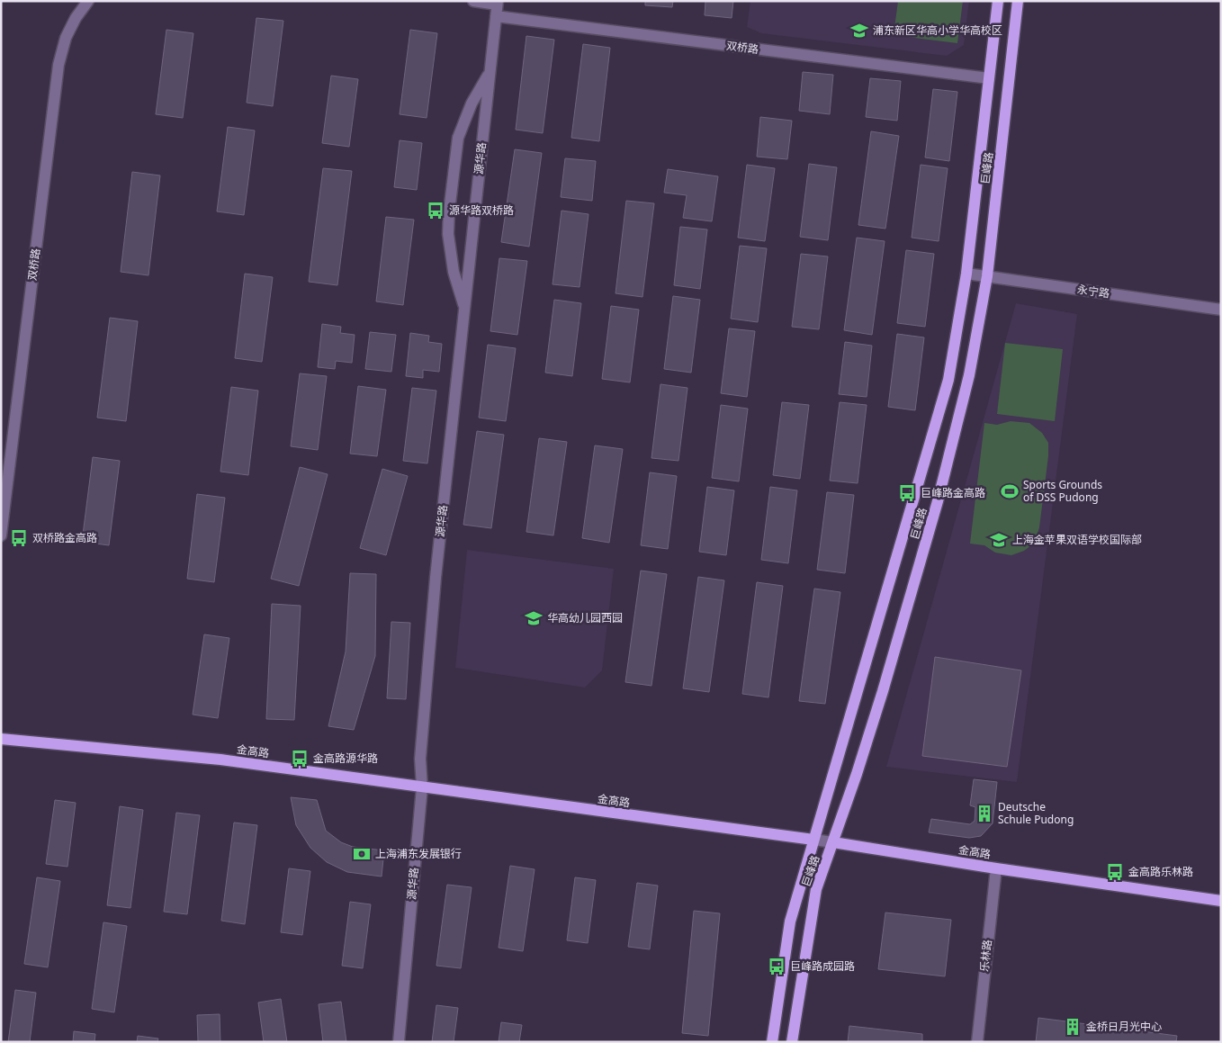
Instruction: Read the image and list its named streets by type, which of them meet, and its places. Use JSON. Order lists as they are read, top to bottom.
{
  "streets": {
    "main road": ["巨峰路", "金高路"],
    "street": [
      "双桥路",
      "源华路",
      "永宁路",
      "乐林路"
    ]
  },
  "crossings": [
    ["双桥路", "源华路"],
    ["双桥路", "巨峰路"],
    ["源华路", "金高路"],
    ["巨峰路", "永宁路"],
    ["巨峰路", "金高路"],
    ["金高路", "乐林路"]
  ],
  "places": {
    "school or university": ["浦东新区华高小学华高校区", "上海金苹果双语学校国际部", "华高幼儿园西园"],
    "bus stop": [
      "源华路双桥路",
      "巨峰路金高路",
      "双桥路金高路",
      "金高路源华路",
      "金高路乐林路",
      "巨峰路成园路"
    ],
    "sports": ["Sports Grounds of DSS Pudong"],
    "building": ["Deutsche Schule Pudong", "金桥日月光中心"],
    "bank": ["上海浦东发展银行"]
  }
}
